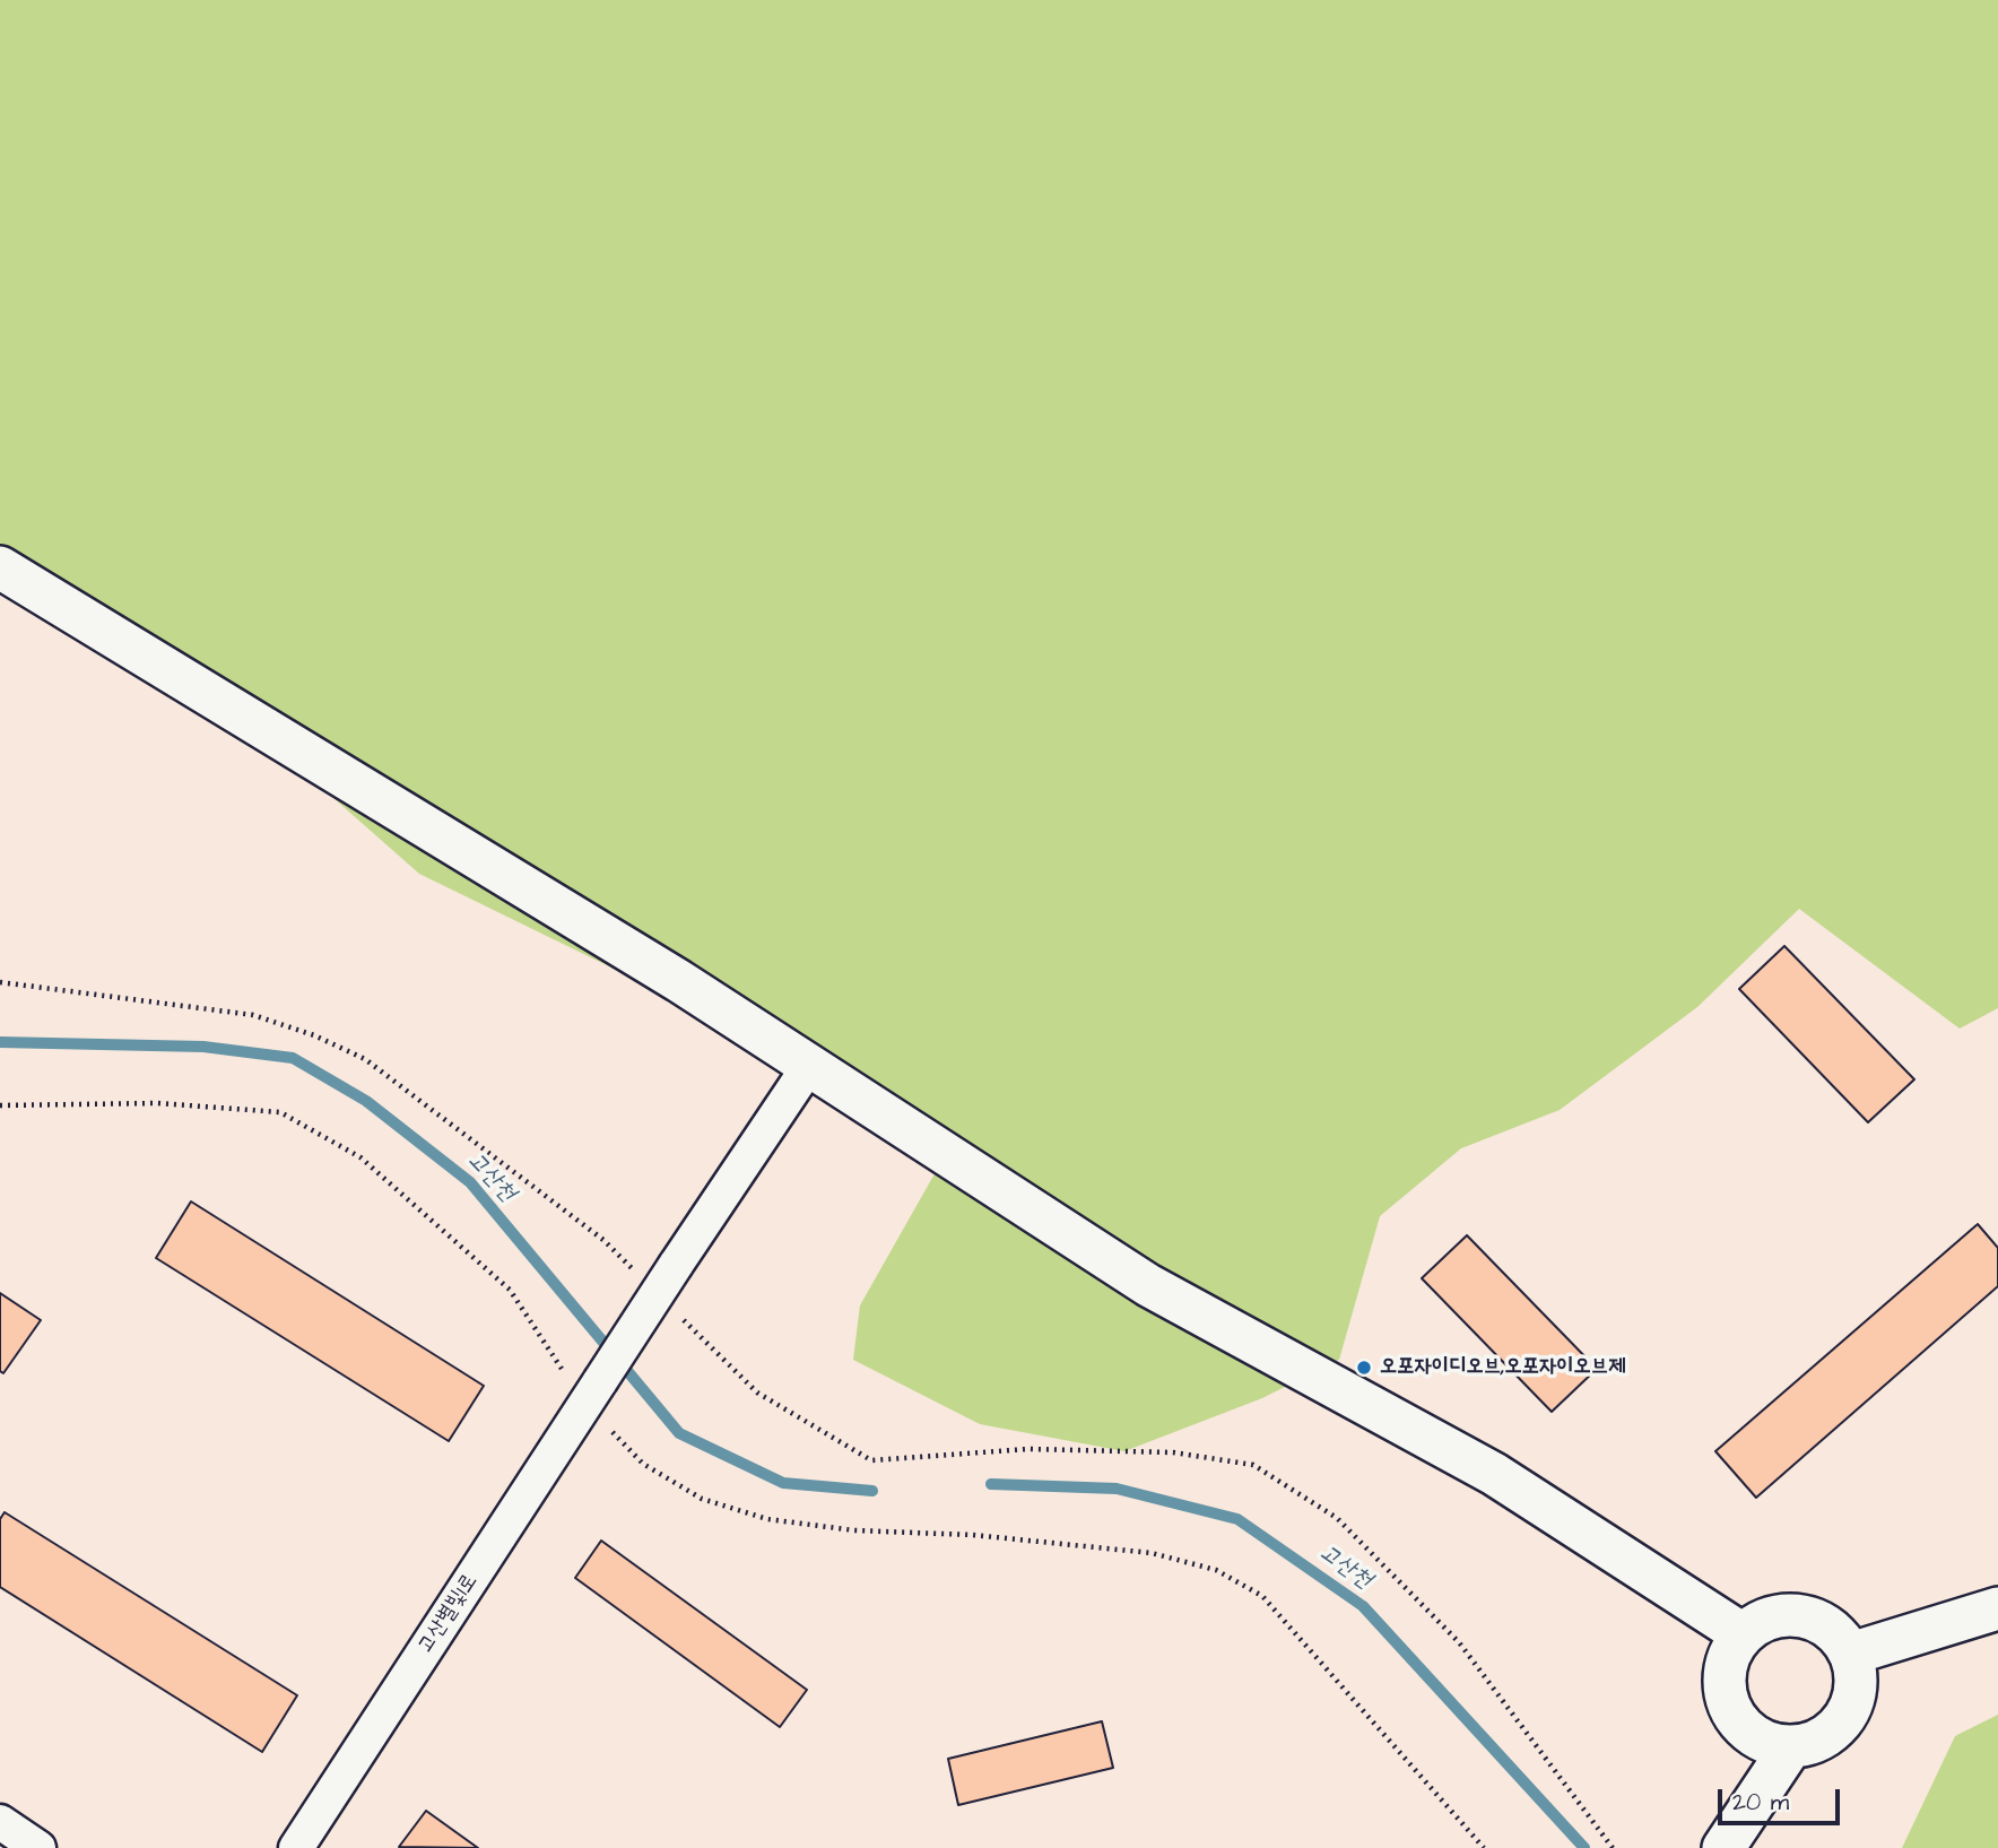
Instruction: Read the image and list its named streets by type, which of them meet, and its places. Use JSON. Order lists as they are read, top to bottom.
{
  "streets": {
    "street": ["고산별빛1로"]
  },
  "water": ["고산천"],
  "places": ["오포자이디오브,오포자이오브제"],
  "scale_bar": "20 m"
}
